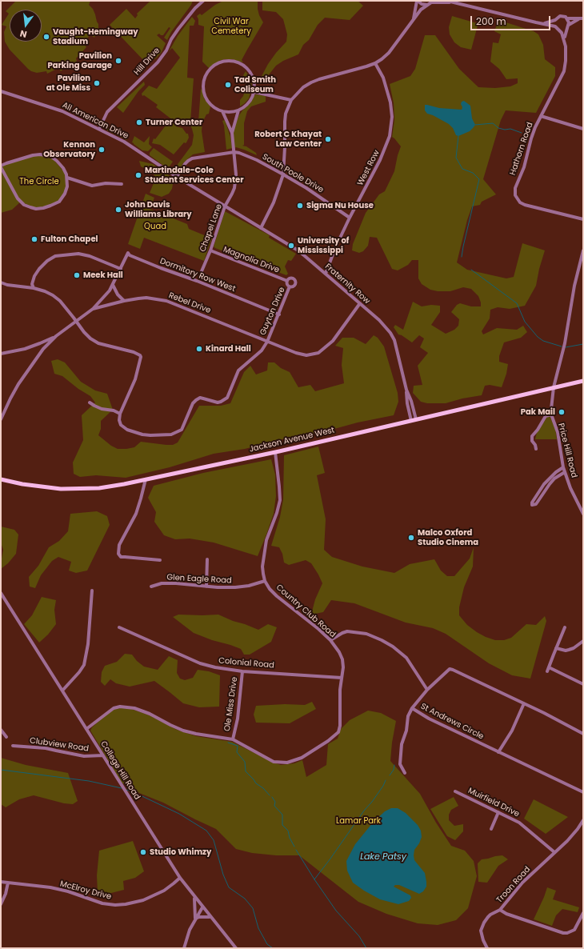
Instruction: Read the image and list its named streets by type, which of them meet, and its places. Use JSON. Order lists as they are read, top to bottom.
{
  "streets": {
    "main road": ["Jackson Avenue West"],
    "street": [
      "Hill Drive",
      "All American Drive",
      "Hathorn Road",
      "West Row",
      "South Poole Drive",
      "Chapel Lane",
      "Magnolia Drive",
      "Dormitory Row West",
      "Fraternity Row",
      "Rebel Drive",
      "Guyton Drive",
      "Price Hill Road",
      "Glen Eagle Road",
      "Country Club Road",
      "Colonial Road",
      "Ole Miss Drive",
      "St Andrews Circle",
      "Clubview Road",
      "College Hill Road",
      "Muirfield Drive",
      "Troon Road",
      "McElroy Drive"
    ]
  },
  "crossings": [
    ["Hill Drive", "All American Drive"],
    ["All American Drive", "South Poole Drive"],
    ["All American Drive", "Fraternity Row"],
    ["West Row", "South Poole Drive"],
    ["West Row", "Fraternity Row"],
    ["South Poole Drive", "Chapel Lane"],
    ["South Poole Drive", "Fraternity Row"],
    ["Chapel Lane", "Magnolia Drive"],
    ["Chapel Lane", "Fraternity Row"],
    ["Magnolia Drive", "Guyton Drive"],
    ["Dormitory Row West", "Rebel Drive"],
    ["Dormitory Row West", "Guyton Drive"],
    ["Fraternity Row", "Rebel Drive"],
    ["Fraternity Row", "Jackson Avenue West"],
    ["Rebel Drive", "Guyton Drive"],
    ["Jackson Avenue West", "Price Hill Road"],
    ["Jackson Avenue West", "Country Club Road"],
    ["Glen Eagle Road", "Country Club Road"],
    ["Country Club Road", "Colonial Road"],
    ["Country Club Road", "Ole Miss Drive"],
    ["Country Club Road", "College Hill Road"],
    ["Colonial Road", "Ole Miss Drive"],
    ["Clubview Road", "College Hill Road"],
    ["College Hill Road", "McElroy Drive"],
    ["Muirfield Drive", "Troon Road"]
  ],
  "water": ["Lake Patsy"],
  "parks": [
    "Civil War Cemetery",
    "The Circle",
    "Quad",
    "Lamar Park"
  ],
  "places": [
    "Vaught-Hemingway Stadium",
    "Pavilion Parking Garage",
    "Pavilion at Ole Miss",
    "Tad Smith Coliseum",
    "Turner Center",
    "Robert C Khayat Law Center",
    "Kennon Observatory",
    "Martindale-Cole Student Services Center",
    "Sigma Nu House",
    "John Davis Williams Library",
    "Fulton Chapel",
    "University of Mississippi",
    "Meek Hall",
    "Kinard Hall",
    "Pak Mail",
    "Malco Oxford Studio Cinema",
    "Studio Whimzy"
  ],
  "scale_bar": "200 m",
  "north": "bottom"
}
